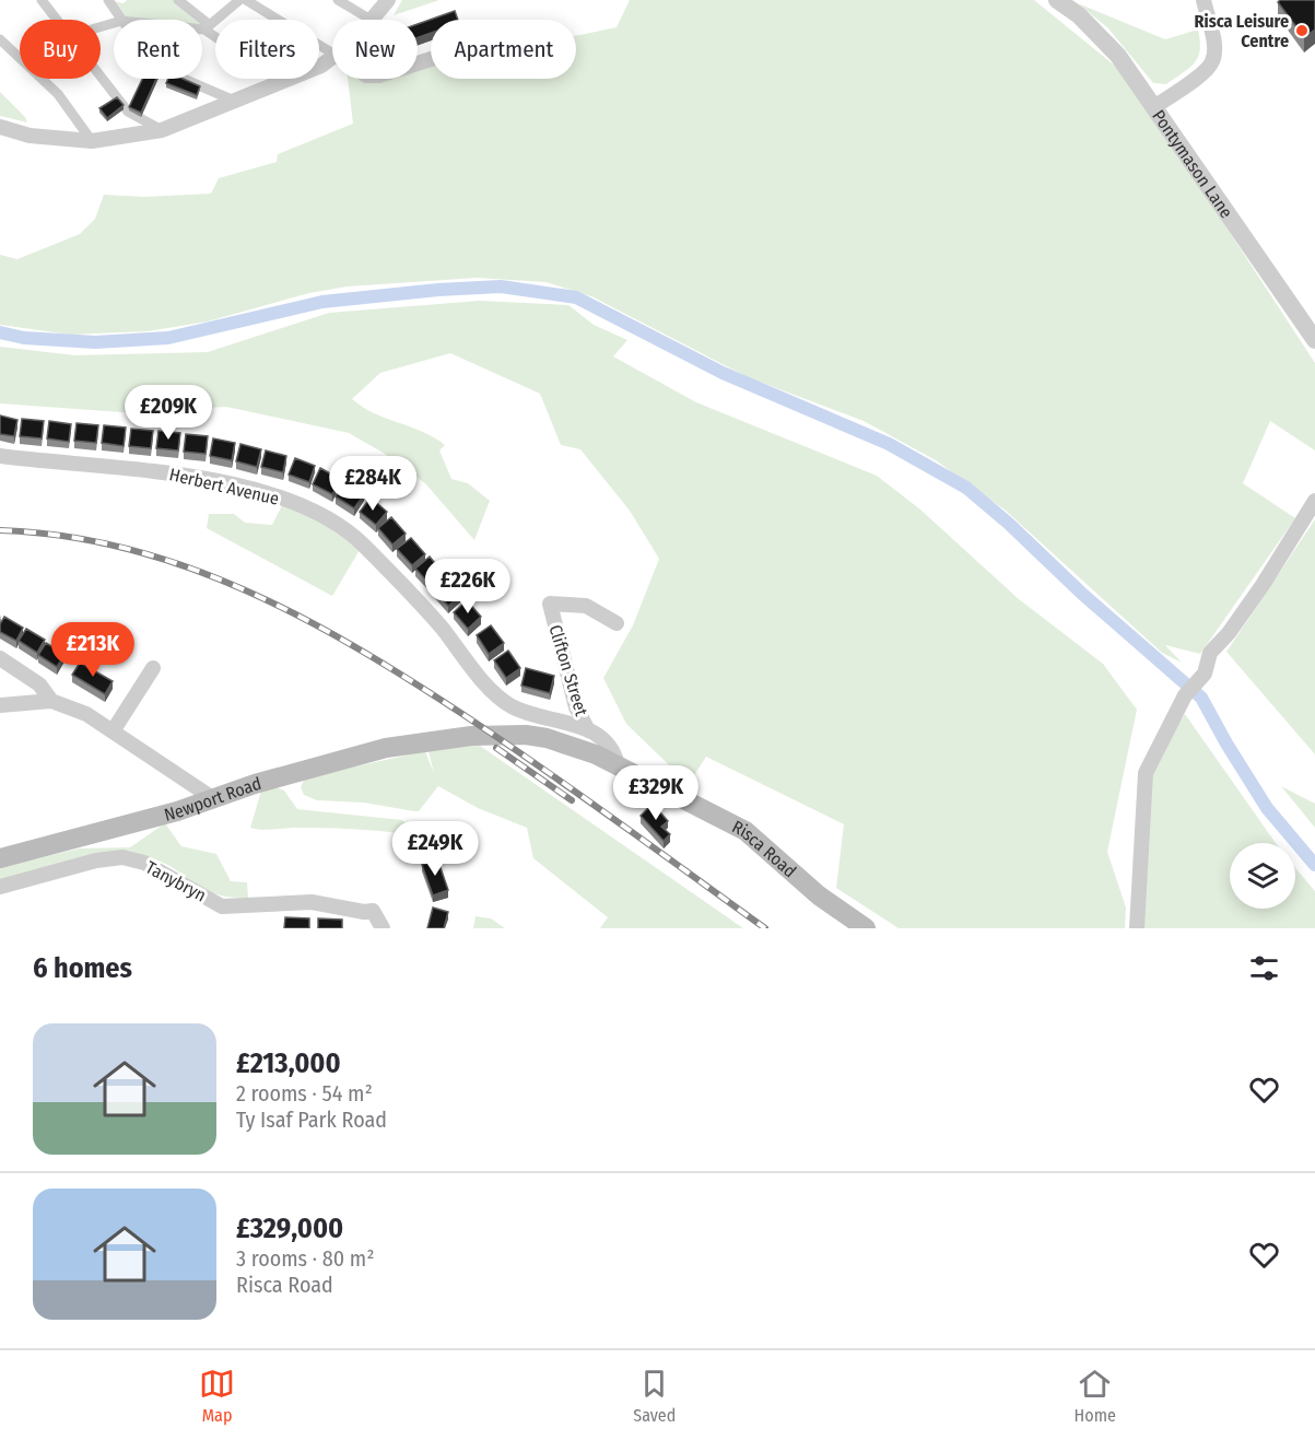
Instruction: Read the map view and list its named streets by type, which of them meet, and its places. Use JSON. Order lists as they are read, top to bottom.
{
  "streets": {
    "main road": ["Newport Road", "Risca Road"],
    "street": [
      "Pontymason Lane",
      "Herbert Avenue",
      "Clifton Street",
      "Tanybryn"
    ]
  },
  "crossings": [
    ["Herbert Avenue", "Clifton Street"],
    ["Herbert Avenue", "Risca Road"],
    ["Newport Road", "Risca Road"]
  ],
  "places": ["Risca Leisure Centre"],
  "page": {
    "chip": [
      "Buy",
      "Rent",
      "Filters",
      "New",
      "Apartment"
    ],
    "price": [
      "£209K",
      "£284K",
      "£226K",
      "£213K",
      "£329K",
      "£249K"
    ],
    "heading": "6 homes",
    "list": [
      {
        "name": "£213,000",
        "note": "2 rooms · 54 m² · Ty Isaf Park Road"
      },
      {
        "name": "£329,000",
        "note": "3 rooms · 80 m² · Risca Road"
      }
    ],
    "tabs": ["Map", "Saved", "Home"]
  }
}
